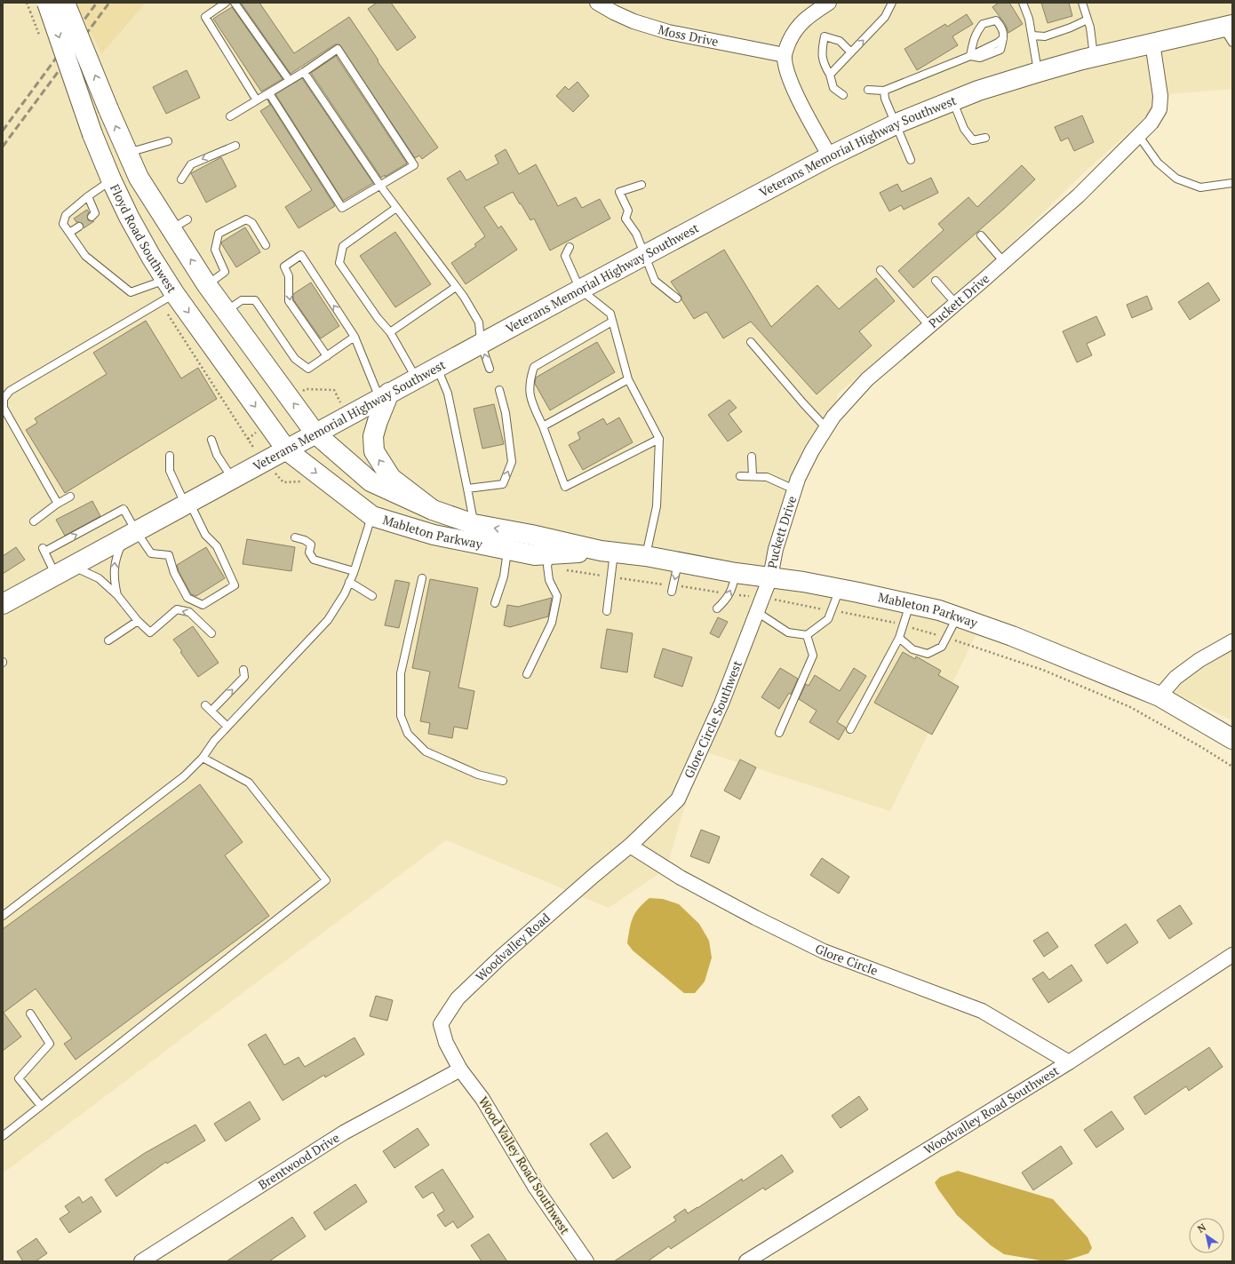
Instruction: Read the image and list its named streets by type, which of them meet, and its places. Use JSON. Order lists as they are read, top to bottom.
{
  "streets": {
    "main road": ["Veterans Memorial Highway Southwest", "Floyd Road Southwest", "Mableton Parkway"],
    "street": [
      "Moss Drive",
      "Puckett Drive",
      "Glore Circle Southwest",
      "Woodvalley Road",
      "Glore Circle",
      "Woodvalley Road Southwest",
      "Brentwood Drive",
      "Wood Valley Road Southwest"
    ]
  },
  "crossings": [
    ["Veterans Memorial Highway Southwest", "Floyd Road Southwest"],
    ["Veterans Memorial Highway Southwest", "Puckett Drive"],
    ["Veterans Memorial Highway Southwest", "Mableton Parkway"],
    ["Floyd Road Southwest", "Mableton Parkway"],
    ["Puckett Drive", "Mableton Parkway"],
    ["Puckett Drive", "Glore Circle Southwest"],
    ["Mableton Parkway", "Glore Circle Southwest"],
    ["Glore Circle Southwest", "Woodvalley Road"],
    ["Glore Circle Southwest", "Glore Circle"],
    ["Woodvalley Road", "Glore Circle"],
    ["Woodvalley Road", "Brentwood Drive"],
    ["Woodvalley Road", "Wood Valley Road Southwest"],
    ["Glore Circle", "Woodvalley Road Southwest"],
    ["Brentwood Drive", "Wood Valley Road Southwest"]
  ],
  "north": "top left"
}
